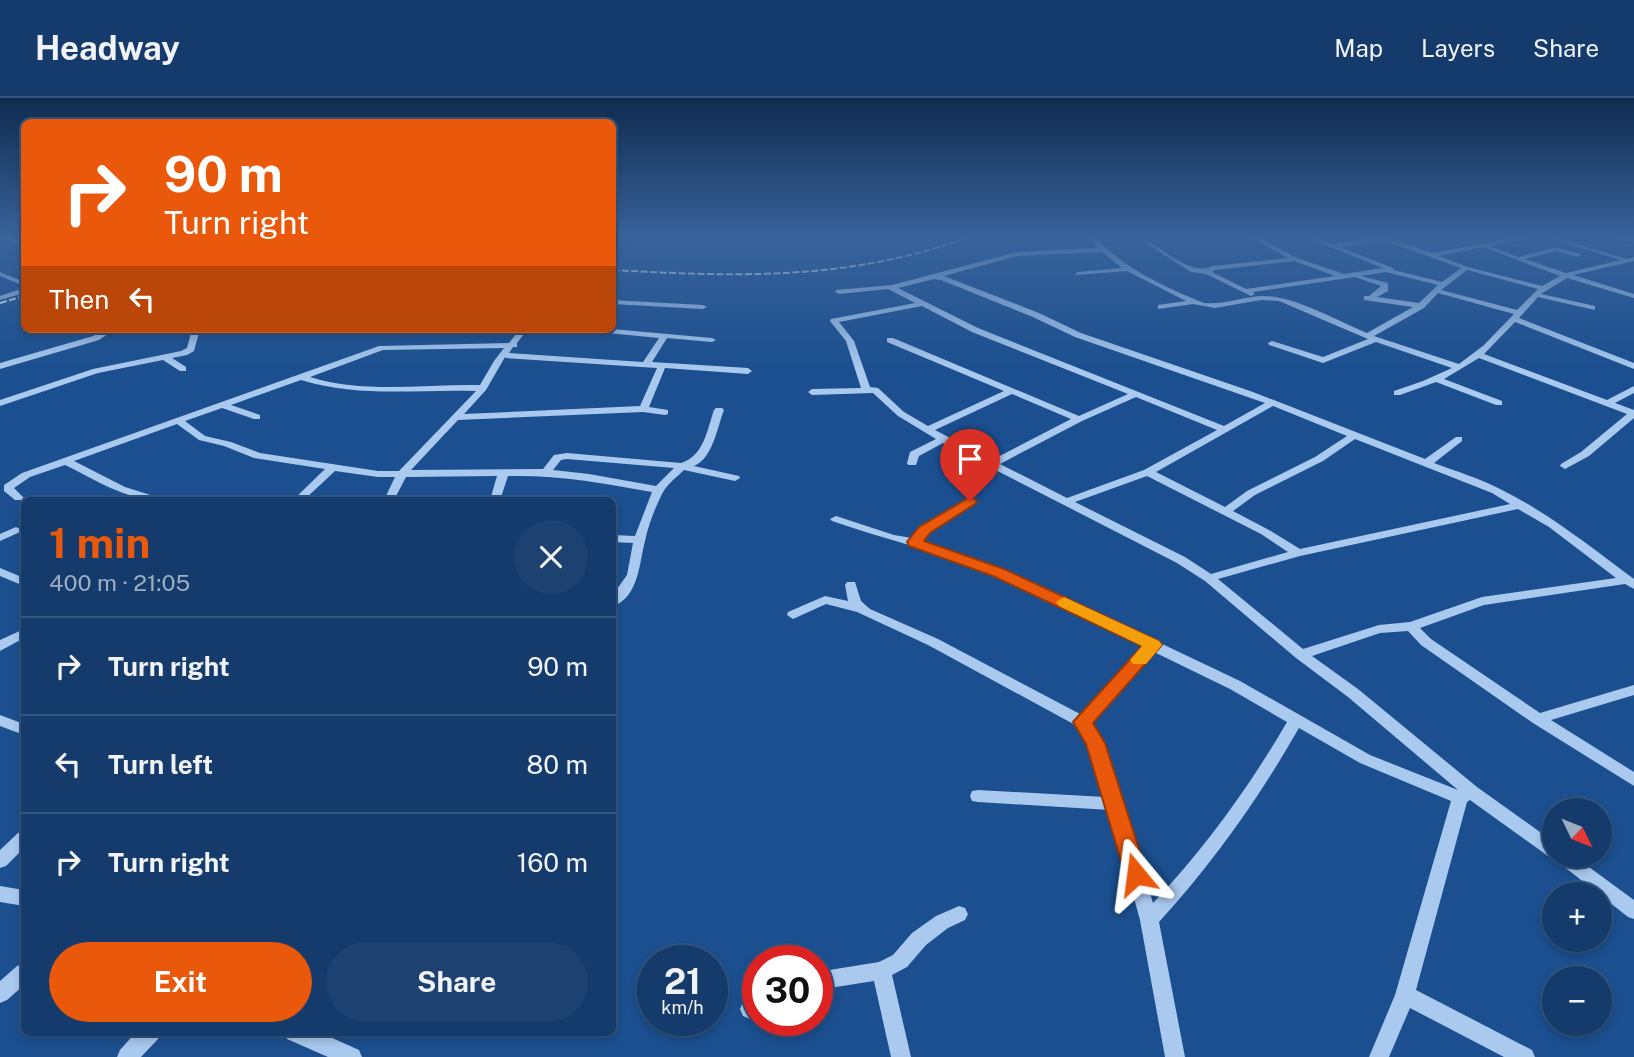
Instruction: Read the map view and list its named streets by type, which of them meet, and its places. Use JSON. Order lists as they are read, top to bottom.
{
  "north": "bottom right",
  "page": {
    "header": "Headway",
    "nav": ["Map", "Layers", "Share"],
    "turn": ["90 m", "Turn right"],
    "then": "Then",
    "heading": ["1 min", "400 m · 21:05"],
    "list": [
      {
        "name": "Turn right",
        "value": "90 m"
      },
      {
        "name": "Turn left",
        "value": "80 m"
      },
      {
        "name": "Turn right",
        "value": "160 m"
      }
    ],
    "map_buttons": ["+", "−"],
    "buttons": ["Exit", "Share"],
    "speed": "21 km/h",
    "limit": "30"
  }
}
